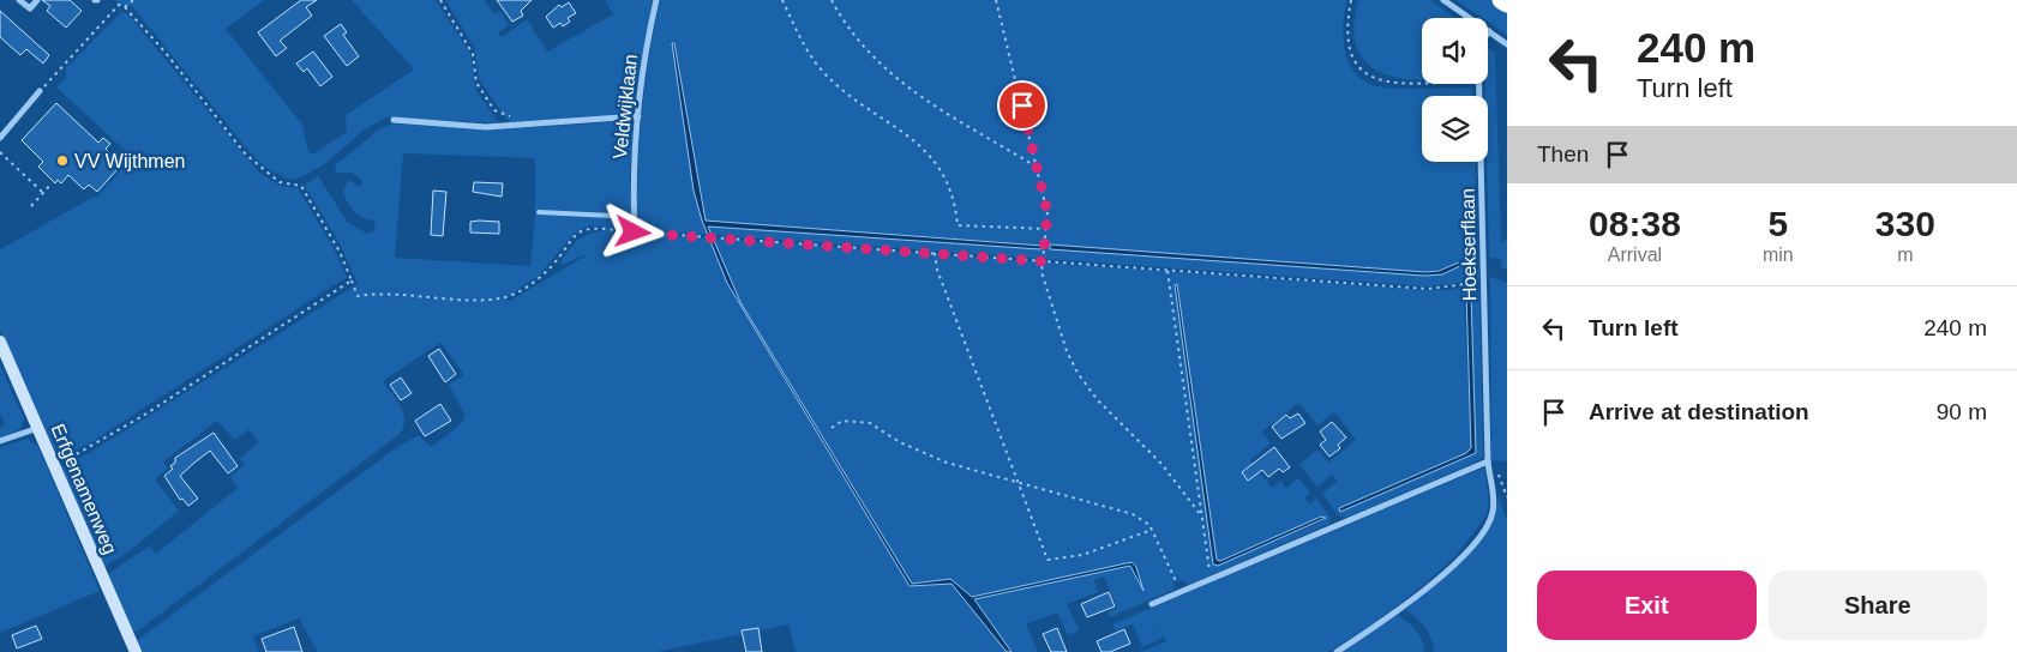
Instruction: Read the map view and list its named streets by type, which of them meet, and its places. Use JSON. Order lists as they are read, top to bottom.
{
  "streets": {
    "street": ["Veldwijklaan", "Hoekserflaan", "Erfgenamenweg"]
  },
  "places": ["VV Wijthmen"],
  "page": {
    "turn": ["240 m", "Turn left"],
    "then": "Then",
    "eta": [
      "08:38",
      "Arrival",
      "5",
      "min",
      "330",
      "m"
    ],
    "list": [
      {
        "name": "Turn left",
        "value": "240 m"
      },
      {
        "name": "Arrive at destination",
        "value": "90 m"
      }
    ],
    "buttons": ["Exit", "Share"]
  }
}
